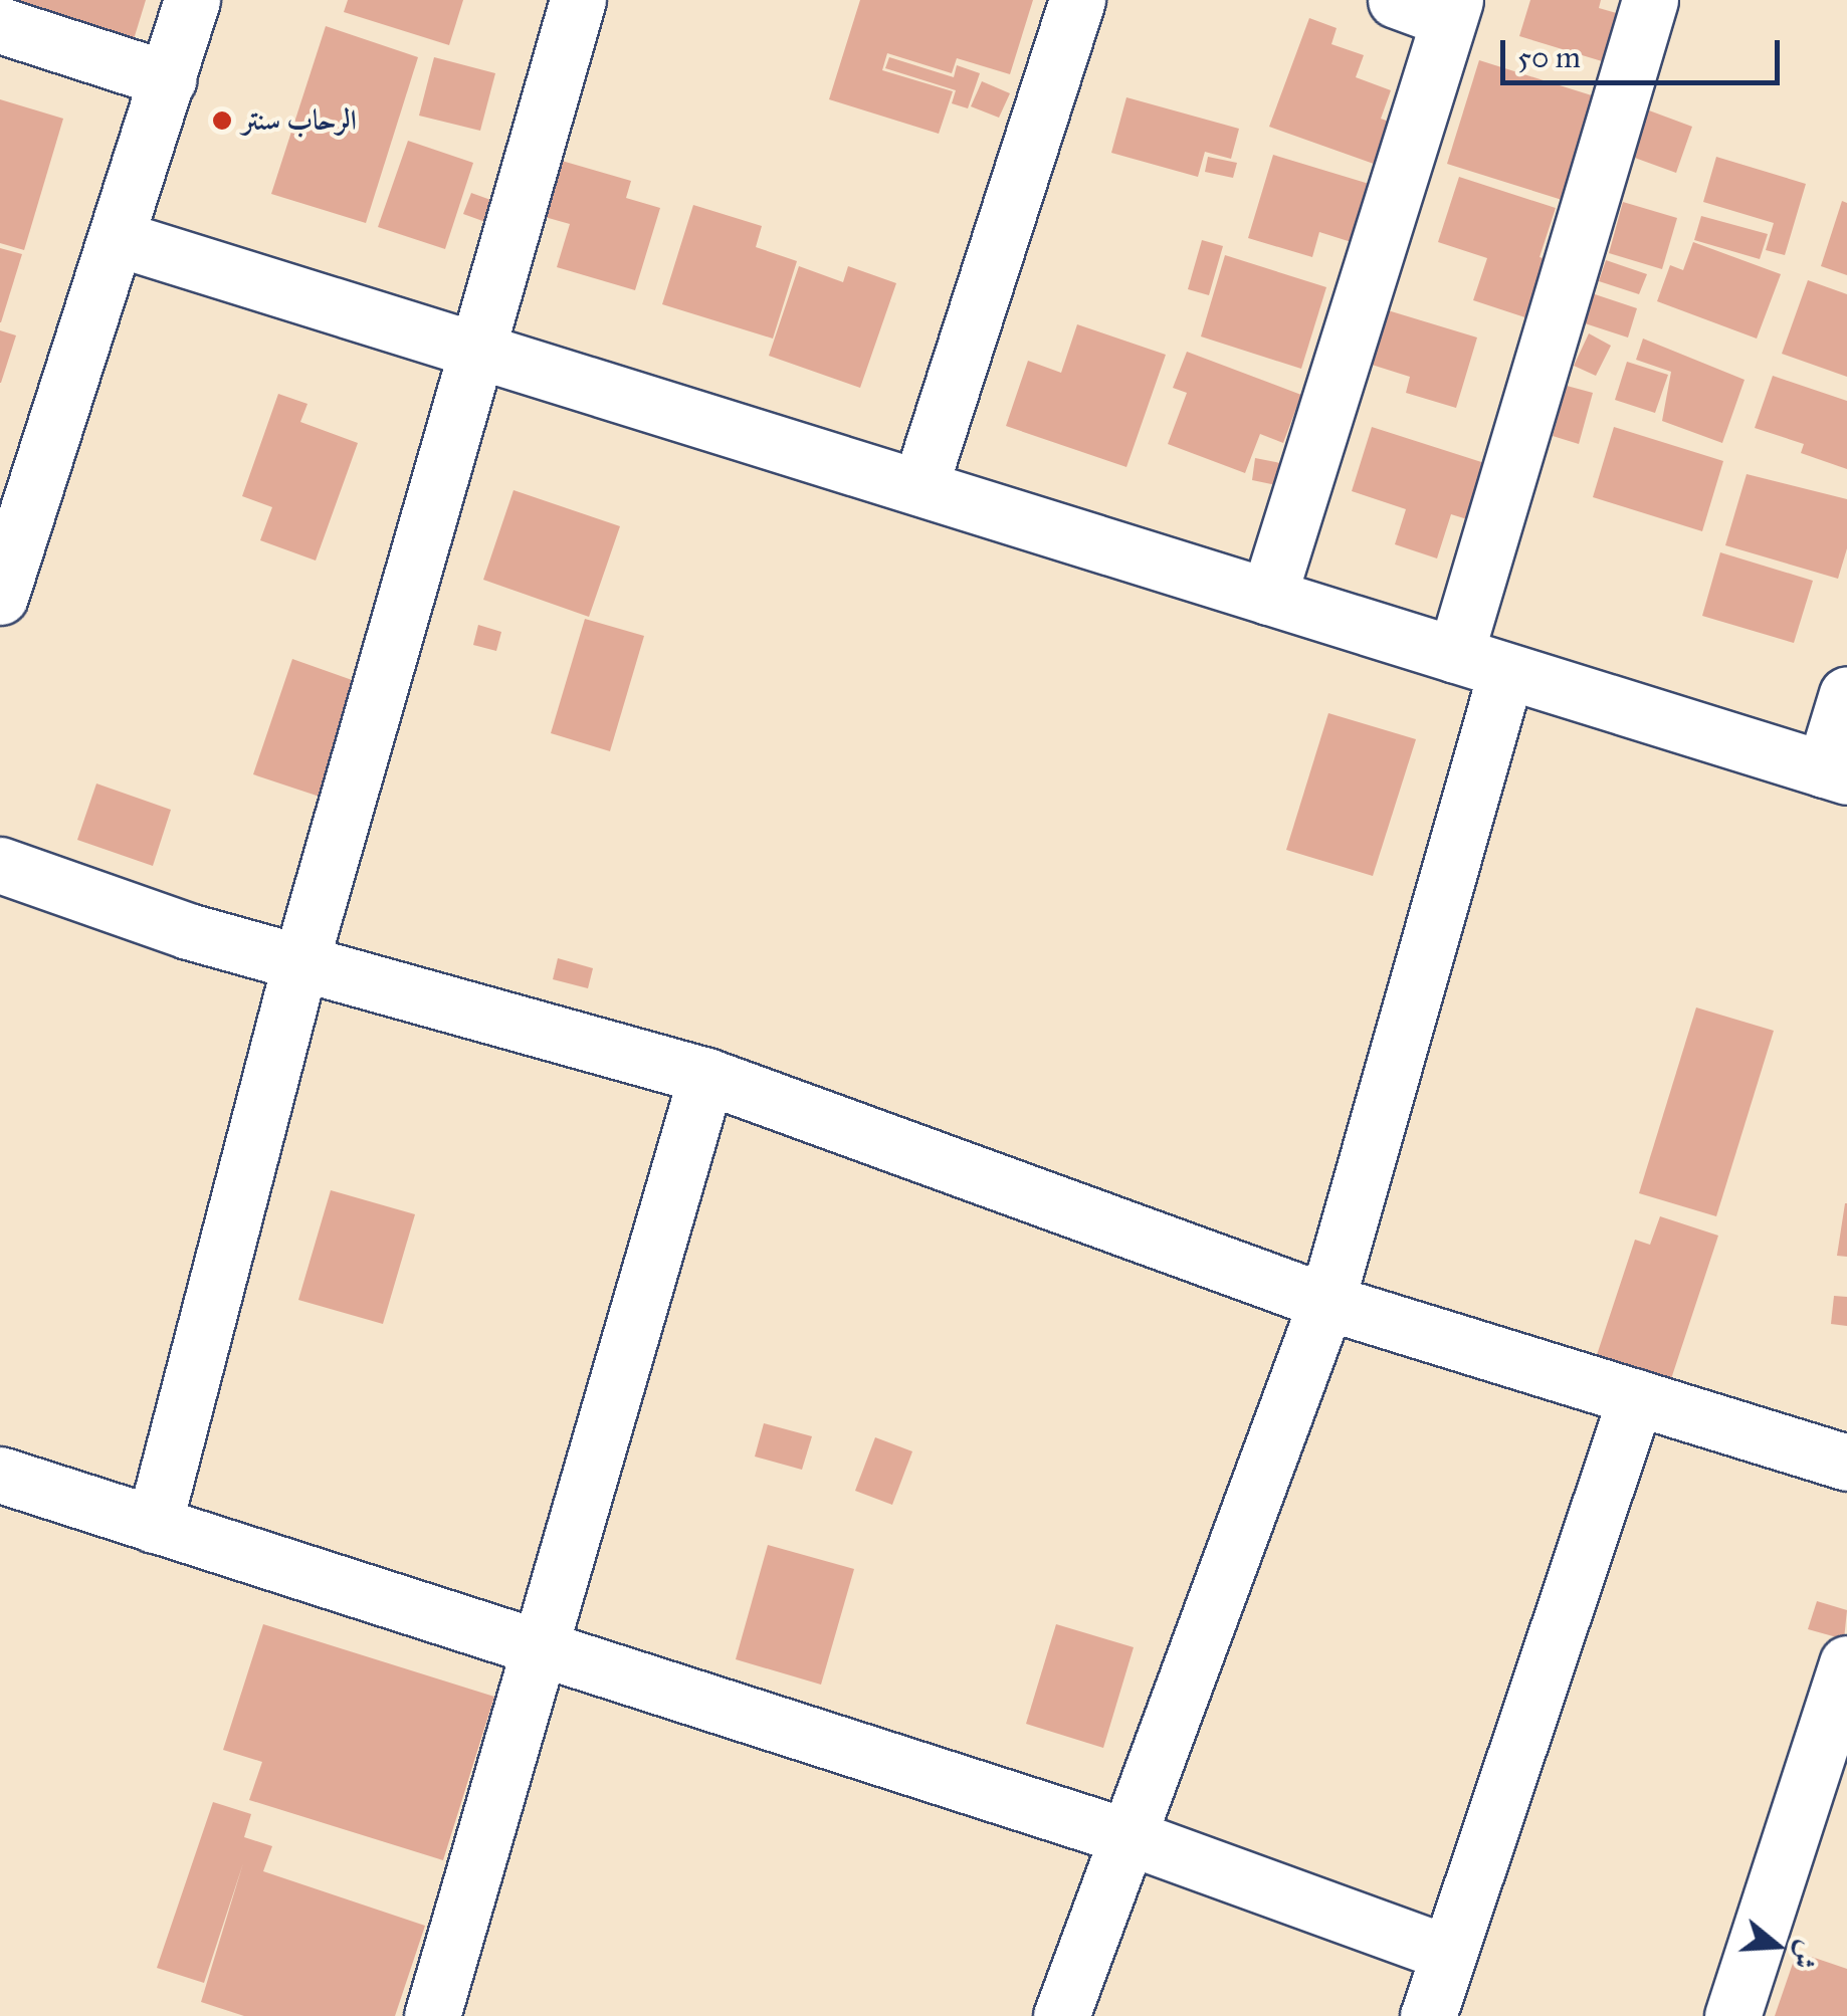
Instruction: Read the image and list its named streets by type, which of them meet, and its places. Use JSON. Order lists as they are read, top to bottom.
{
  "places": ["الرحاب سنتر"],
  "scale_bar": "50 m",
  "north": "right"
}
